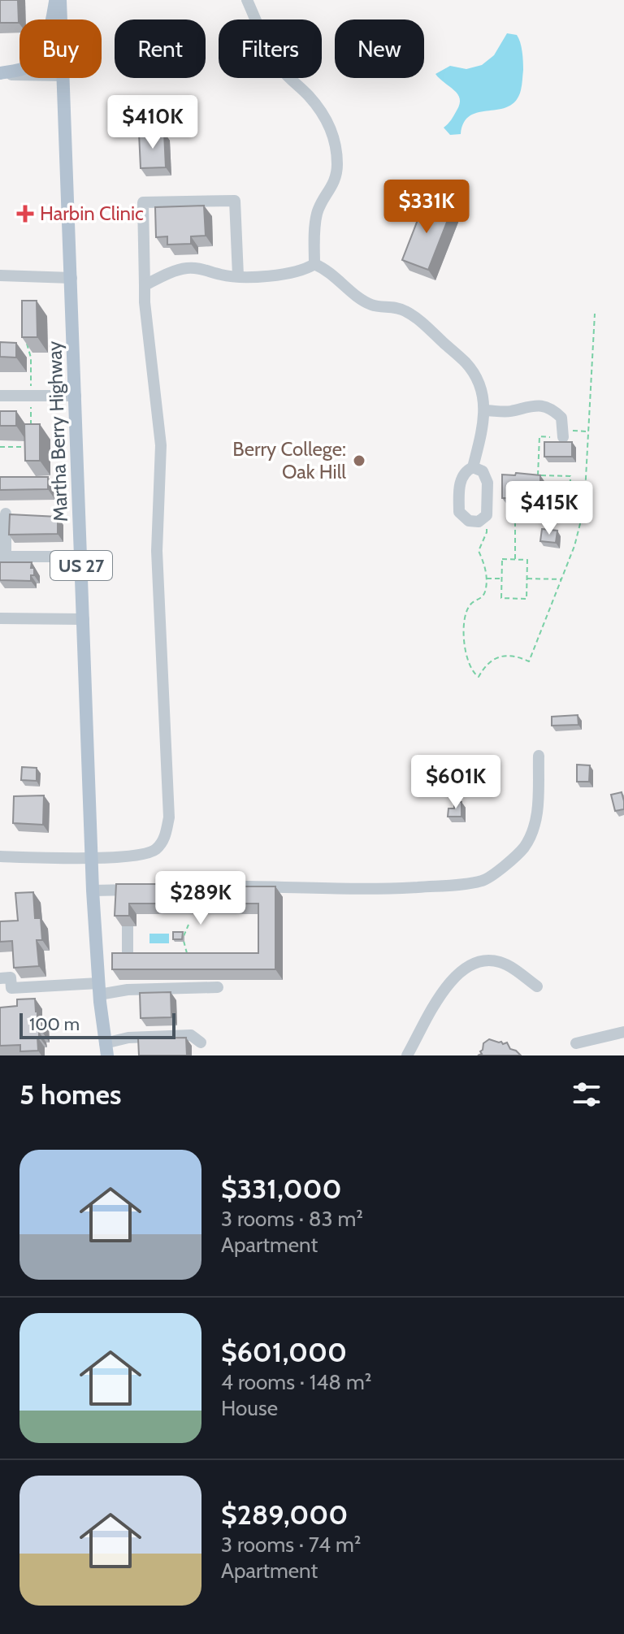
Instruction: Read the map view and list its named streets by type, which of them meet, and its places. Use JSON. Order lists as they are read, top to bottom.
{
  "streets": {
    "main road": ["Martha Berry Highway", "US 27"]
  },
  "places": {
    "health": ["Harbin Clinic"],
    "other": ["Berry College: Oak Hill"]
  },
  "scale_bar": "100 m",
  "page": {
    "chip": [
      "Buy",
      "Rent",
      "Filters",
      "New"
    ],
    "price": [
      "$410K",
      "$331K",
      "$415K",
      "$601K",
      "$289K"
    ],
    "scale": "100 m",
    "heading": "5 homes",
    "list": [
      {
        "name": "$331,000",
        "note": "3 rooms · 83 m² · Apartment"
      },
      {
        "name": "$601,000",
        "note": "4 rooms · 148 m² · House"
      },
      {
        "name": "$289,000",
        "note": "3 rooms · 74 m² · Apartment"
      }
    ]
  }
}
